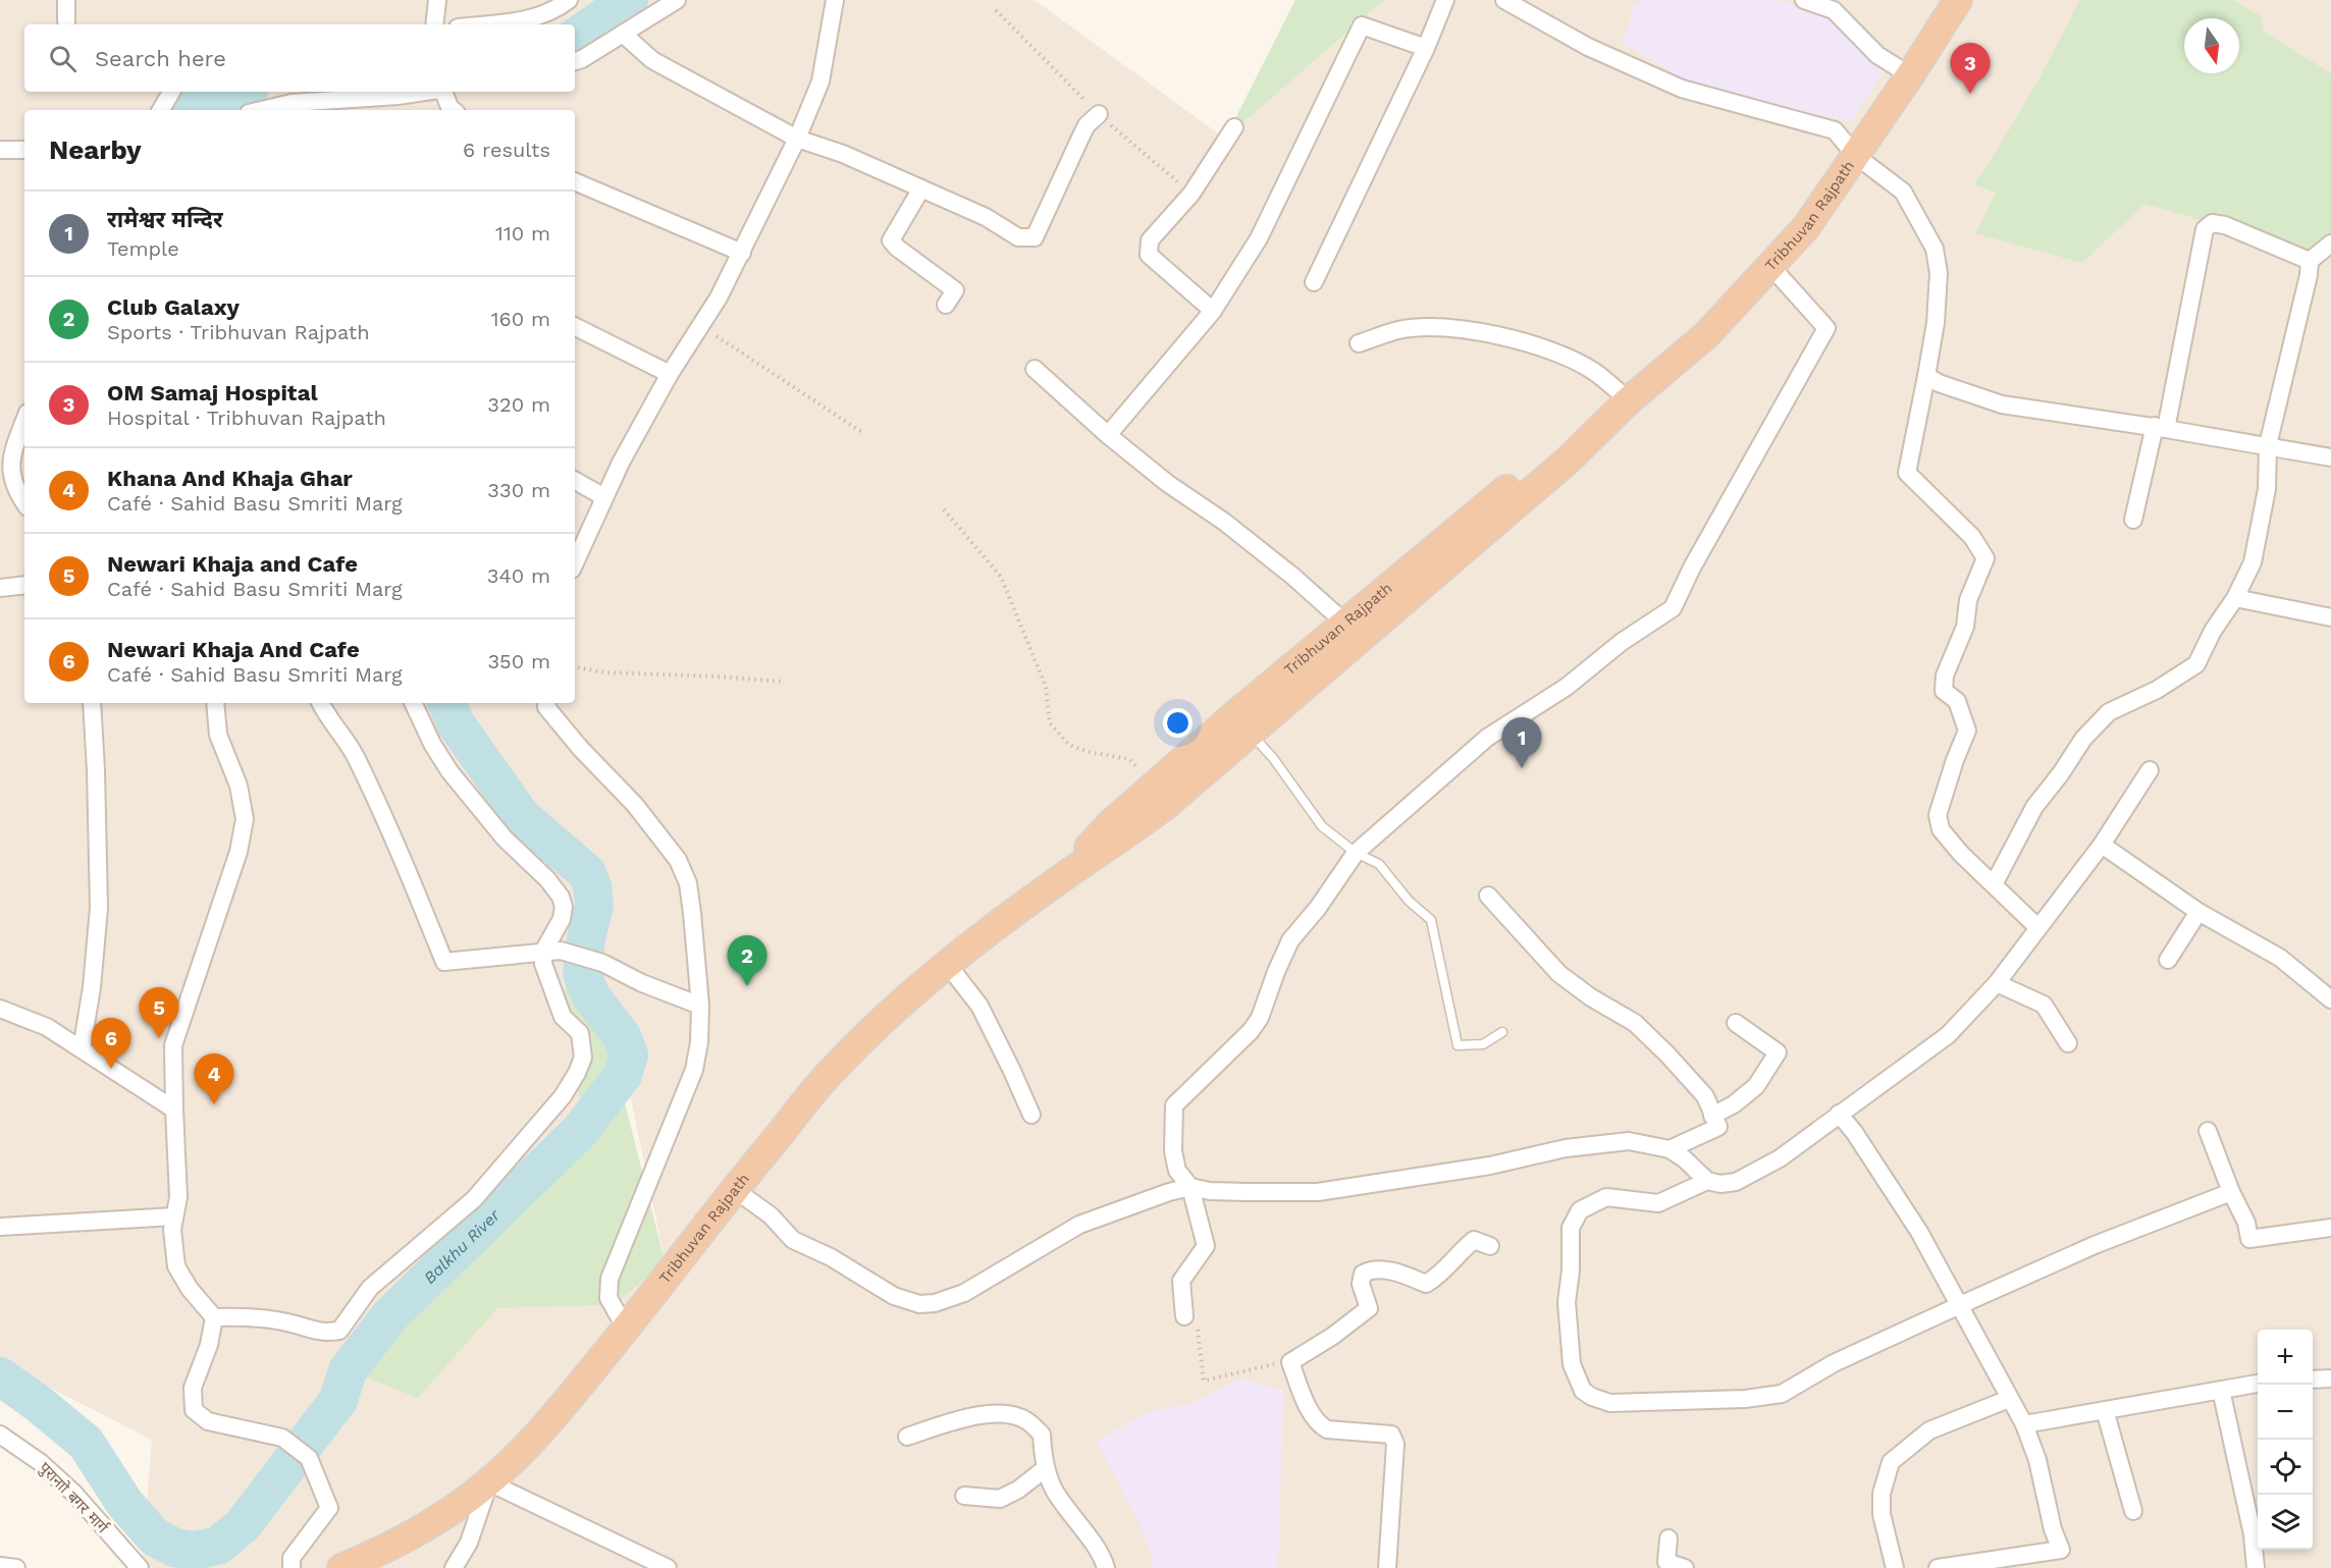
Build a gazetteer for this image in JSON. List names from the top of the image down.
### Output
{
  "streets": {
    "highway": ["Tribhuvan Rajpath"],
    "street": ["पुरानाो बगर मार्ग"]
  },
  "water": ["Balkhu River"],
  "north": "bottom",
  "page": {
    "search": "Search here",
    "pins": [
      "3",
      "1",
      "2",
      "5",
      "6",
      "4"
    ],
    "heading": ["Nearby", "6 results"],
    "list": [
      {
        "mark": "1",
        "name": "रामेश्वर मन्दिर",
        "note": "Temple",
        "value": "110 m"
      },
      {
        "mark": "2",
        "name": "Club Galaxy",
        "note": "Sports · Tribhuvan Rajpath",
        "value": "160 m"
      },
      {
        "mark": "3",
        "name": "OM Samaj Hospital",
        "note": "Hospital · Tribhuvan Rajpath",
        "value": "320 m"
      },
      {
        "mark": "4",
        "name": "Khana And Khaja Ghar",
        "note": "Café · Sahid Basu Smriti Marg",
        "value": "330 m"
      },
      {
        "mark": "5",
        "name": "Newari Khaja and Cafe",
        "note": "Café · Sahid Basu Smriti Marg",
        "value": "340 m"
      },
      {
        "mark": "6",
        "name": "Newari Khaja And Cafe",
        "note": "Café · Sahid Basu Smriti Marg",
        "value": "350 m"
      }
    ],
    "map_buttons": ["+", "−"]
  }
}
